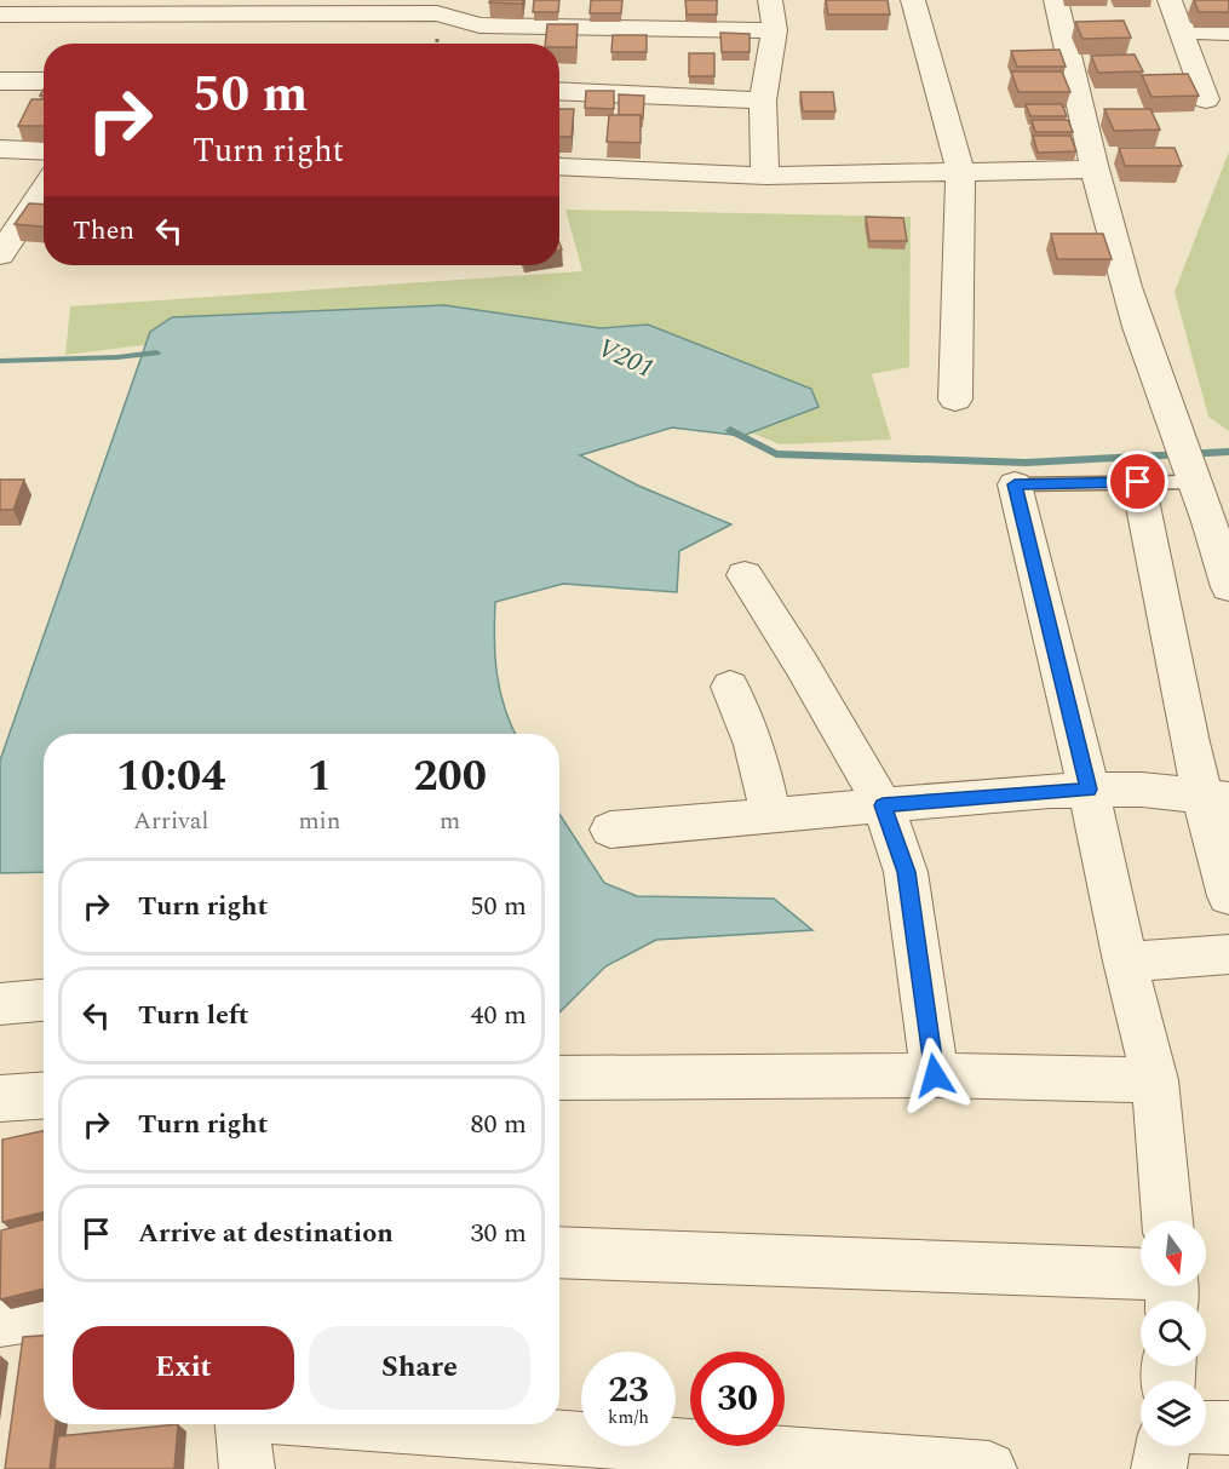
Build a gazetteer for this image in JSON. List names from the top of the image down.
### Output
{
  "water": ["V201"],
  "north": "bottom",
  "page": {
    "turn": ["50 m", "Turn right"],
    "then": "Then",
    "eta": [
      "10:04",
      "Arrival",
      "1",
      "min",
      "200",
      "m"
    ],
    "list": [
      {
        "name": "Turn right",
        "value": "50 m"
      },
      {
        "name": "Turn left",
        "value": "40 m"
      },
      {
        "name": "Turn right",
        "value": "80 m"
      },
      {
        "name": "Arrive at destination",
        "value": "30 m"
      }
    ],
    "buttons": ["Exit", "Share"],
    "speed": "23 km/h",
    "limit": "30"
  }
}
